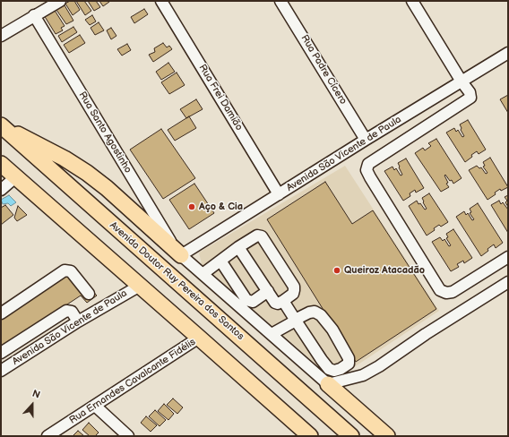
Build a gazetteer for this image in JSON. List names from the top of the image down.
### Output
{
  "streets": {
    "highway": ["Avenida Doutor Ruy Pereira dos Santos"],
    "street": [
      "Rua Padre Cícero",
      "Rua Frei Damião",
      "Rua Santo Agostinho",
      "Avenida São Vicente de Paula",
      "Rua Ernandes Cavalcante Fidélis"
    ]
  },
  "crossings": [
    ["Rua Padre Cícero", "Avenida São Vicente de Paula"],
    ["Rua Frei Damião", "Avenida São Vicente de Paula"],
    ["Rua Santo Agostinho", "Avenida São Vicente de Paula"]
  ],
  "places": ["Aço & Cia", "Queiroz Atacadão"],
  "north": "top"
}
